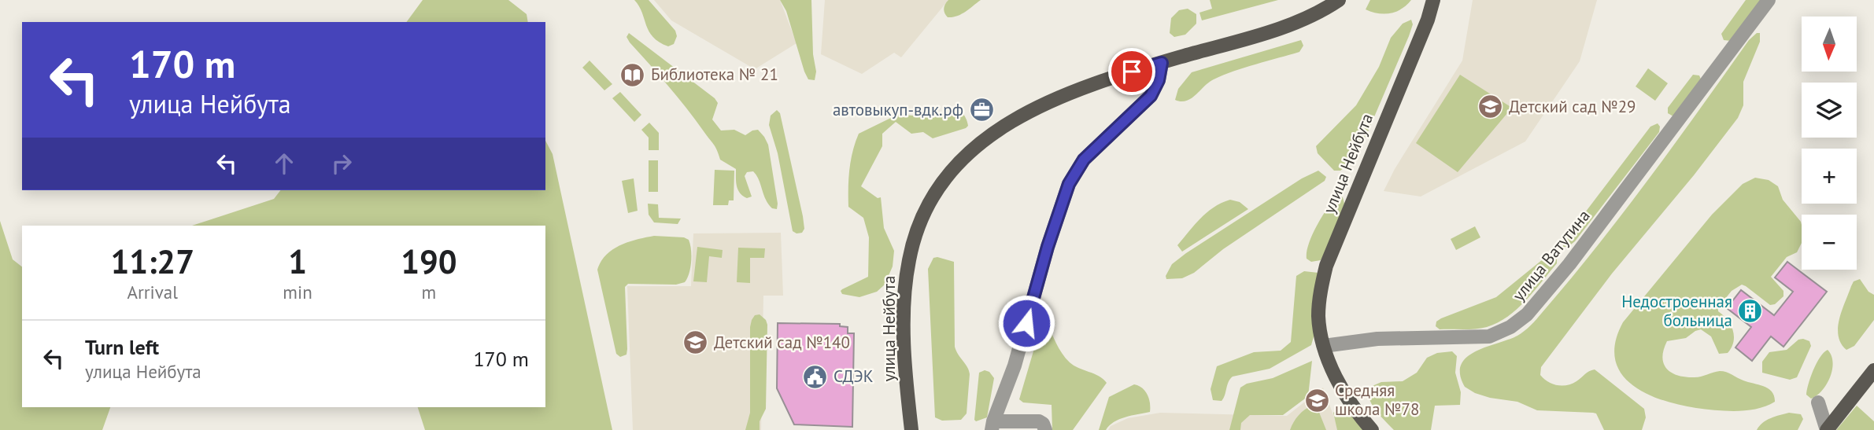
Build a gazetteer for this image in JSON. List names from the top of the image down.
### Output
{
  "streets": {
    "main road": ["улица Нейбута"],
    "street": ["улица Ватутина"]
  },
  "crossings": [
    ["улица Нейбута", "улица Ватутина"]
  ],
  "places": {
    "library": ["Библиотека № 21"],
    "school or university": ["Детский сад №29", "Детский сад №140", "Средняя школа №78"],
    "office": ["автовыкуп-вдк.рф"],
    "building": ["Недостроенная больница"],
    "public building": ["СДЭК"]
  },
  "north": "bottom",
  "page": {
    "map_buttons": ["+", "−"],
    "turn": ["170 m", "улица Нейбута"],
    "eta": [
      "11:27",
      "Arrival",
      "1",
      "min",
      "190",
      "m"
    ],
    "list": [
      {
        "name": "Turn left",
        "note": "улица Нейбута",
        "value": "170 m"
      }
    ]
  }
}
